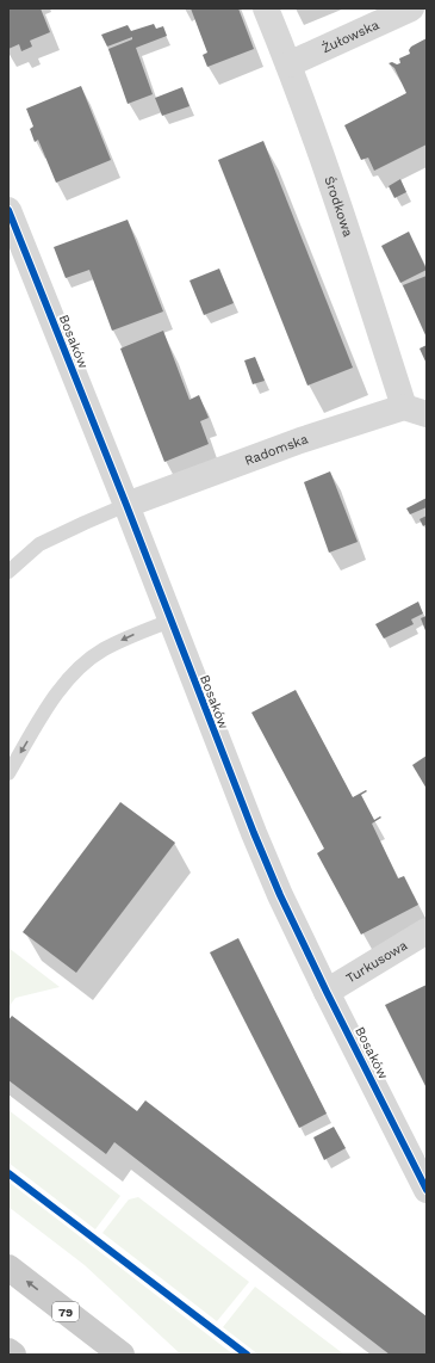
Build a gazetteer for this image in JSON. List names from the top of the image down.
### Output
{
  "streets": {
    "main road": ["79"],
    "street": [
      "Żułowska",
      "Środkowa",
      "Bosaków",
      "Radomska",
      "Turkusowa"
    ]
  },
  "crossings": [
    ["Żułowska", "Środkowa"],
    ["Środkowa", "Radomska"],
    ["Bosaków", "Radomska"],
    ["Bosaków", "Turkusowa"]
  ]
}
